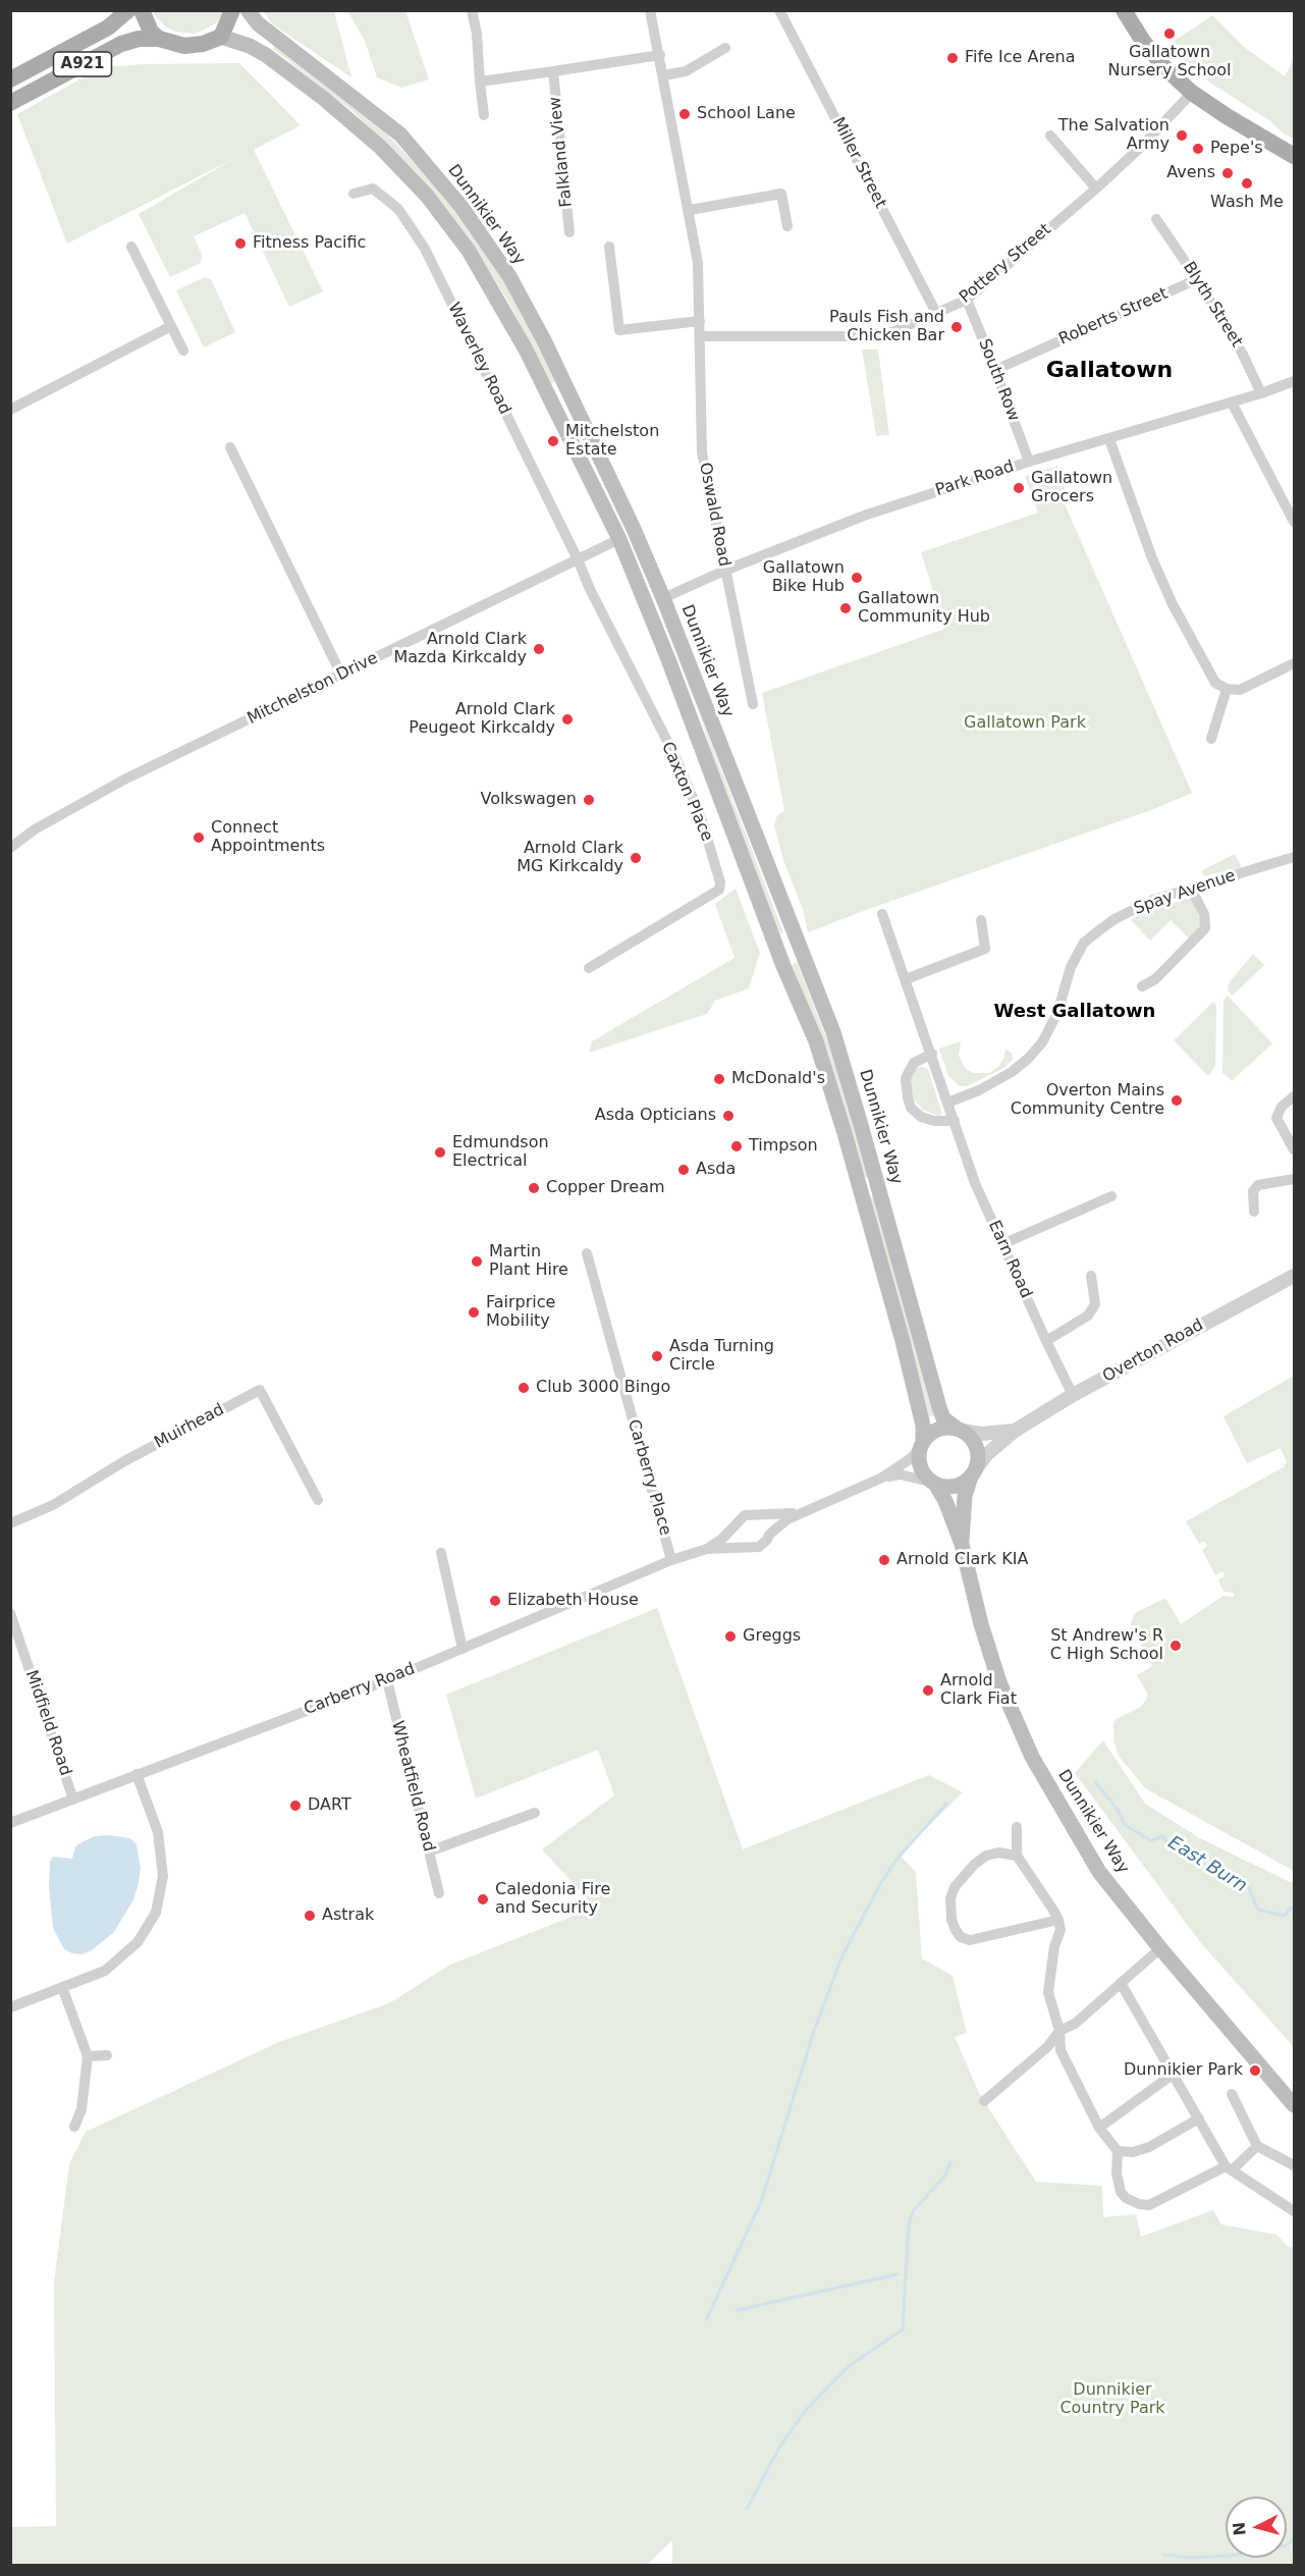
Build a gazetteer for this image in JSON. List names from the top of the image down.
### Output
{
  "streets": {
    "main road": ["A921", "Dunnikier Way"],
    "street": [
      "Falkland View",
      "Miller Street",
      "Pottery Street",
      "Blyth Street",
      "Roberts Street",
      "Waverley Road",
      "South Row",
      "Park Road",
      "Oswald Road",
      "Mitchelston Drive",
      "Caxton Place",
      "Spay Avenue",
      "Earn Road",
      "Overton Road",
      "Muirhead",
      "Carberry Place",
      "Carberry Road",
      "Midfield Road",
      "Wheatfield Road"
    ]
  },
  "crossings": [
    ["A921", "Dunnikier Way"],
    ["Falkland View", "Oswald Road"],
    ["Miller Street", "Pottery Street"],
    ["Dunnikier Way", "Park Road"],
    ["Dunnikier Way", "Mitchelston Drive"],
    ["Dunnikier Way", "Overton Road"],
    ["Dunnikier Way", "Carberry Road"],
    ["Pottery Street", "South Row"],
    ["Pottery Street", "Oswald Road"],
    ["Blyth Street", "Roberts Street"],
    ["Blyth Street", "Park Road"],
    ["Roberts Street", "South Row"],
    ["Waverley Road", "Mitchelston Drive"],
    ["Waverley Road", "Caxton Place"],
    ["South Row", "Park Road"],
    ["Park Road", "Oswald Road"],
    ["Mitchelston Drive", "Caxton Place"],
    ["Spay Avenue", "Earn Road"],
    ["Earn Road", "Overton Road"],
    ["Overton Road", "Carberry Road"],
    ["Carberry Place", "Carberry Road"],
    ["Carberry Road", "Midfield Road"],
    ["Carberry Road", "Wheatfield Road"]
  ],
  "districts": ["Gallatown", "West Gallatown"],
  "water": ["East Burn"],
  "parks": ["Gallatown Park", "Dunnikier Country Park"],
  "places": [
    "Gallatown Nursery School",
    "Fife Ice Arena",
    "School Lane",
    "The Salvation Army",
    "Pepe's",
    "Avens",
    "Wash Me",
    "Fitness Pacific",
    "Pauls Fish and Chicken Bar",
    "Mitchelston Estate",
    "Gallatown Grocers",
    "Gallatown Bike Hub",
    "Gallatown Community Hub",
    "Arnold Clark Mazda Kirkcaldy",
    "Arnold Clark Peugeot Kirkcaldy",
    "Volkswagen",
    "Connect Appointments",
    "Arnold Clark MG Kirkcaldy",
    "McDonald's",
    "Overton Mains Community Centre",
    "Asda Opticians",
    "Timpson",
    "Edmundson Electrical",
    "Asda",
    "Copper Dream",
    "Martin Plant Hire",
    "Fairprice Mobility",
    "Asda Turning Circle",
    "Club 3000 Bingo",
    "Arnold Clark KIA",
    "Elizabeth House",
    "Greggs",
    "St Andrew's R C High School",
    "Arnold Clark Fiat",
    "DART",
    "Caledonia Fire and Security",
    "Astrak",
    "Dunnikier Park"
  ],
  "north": "left"
}
